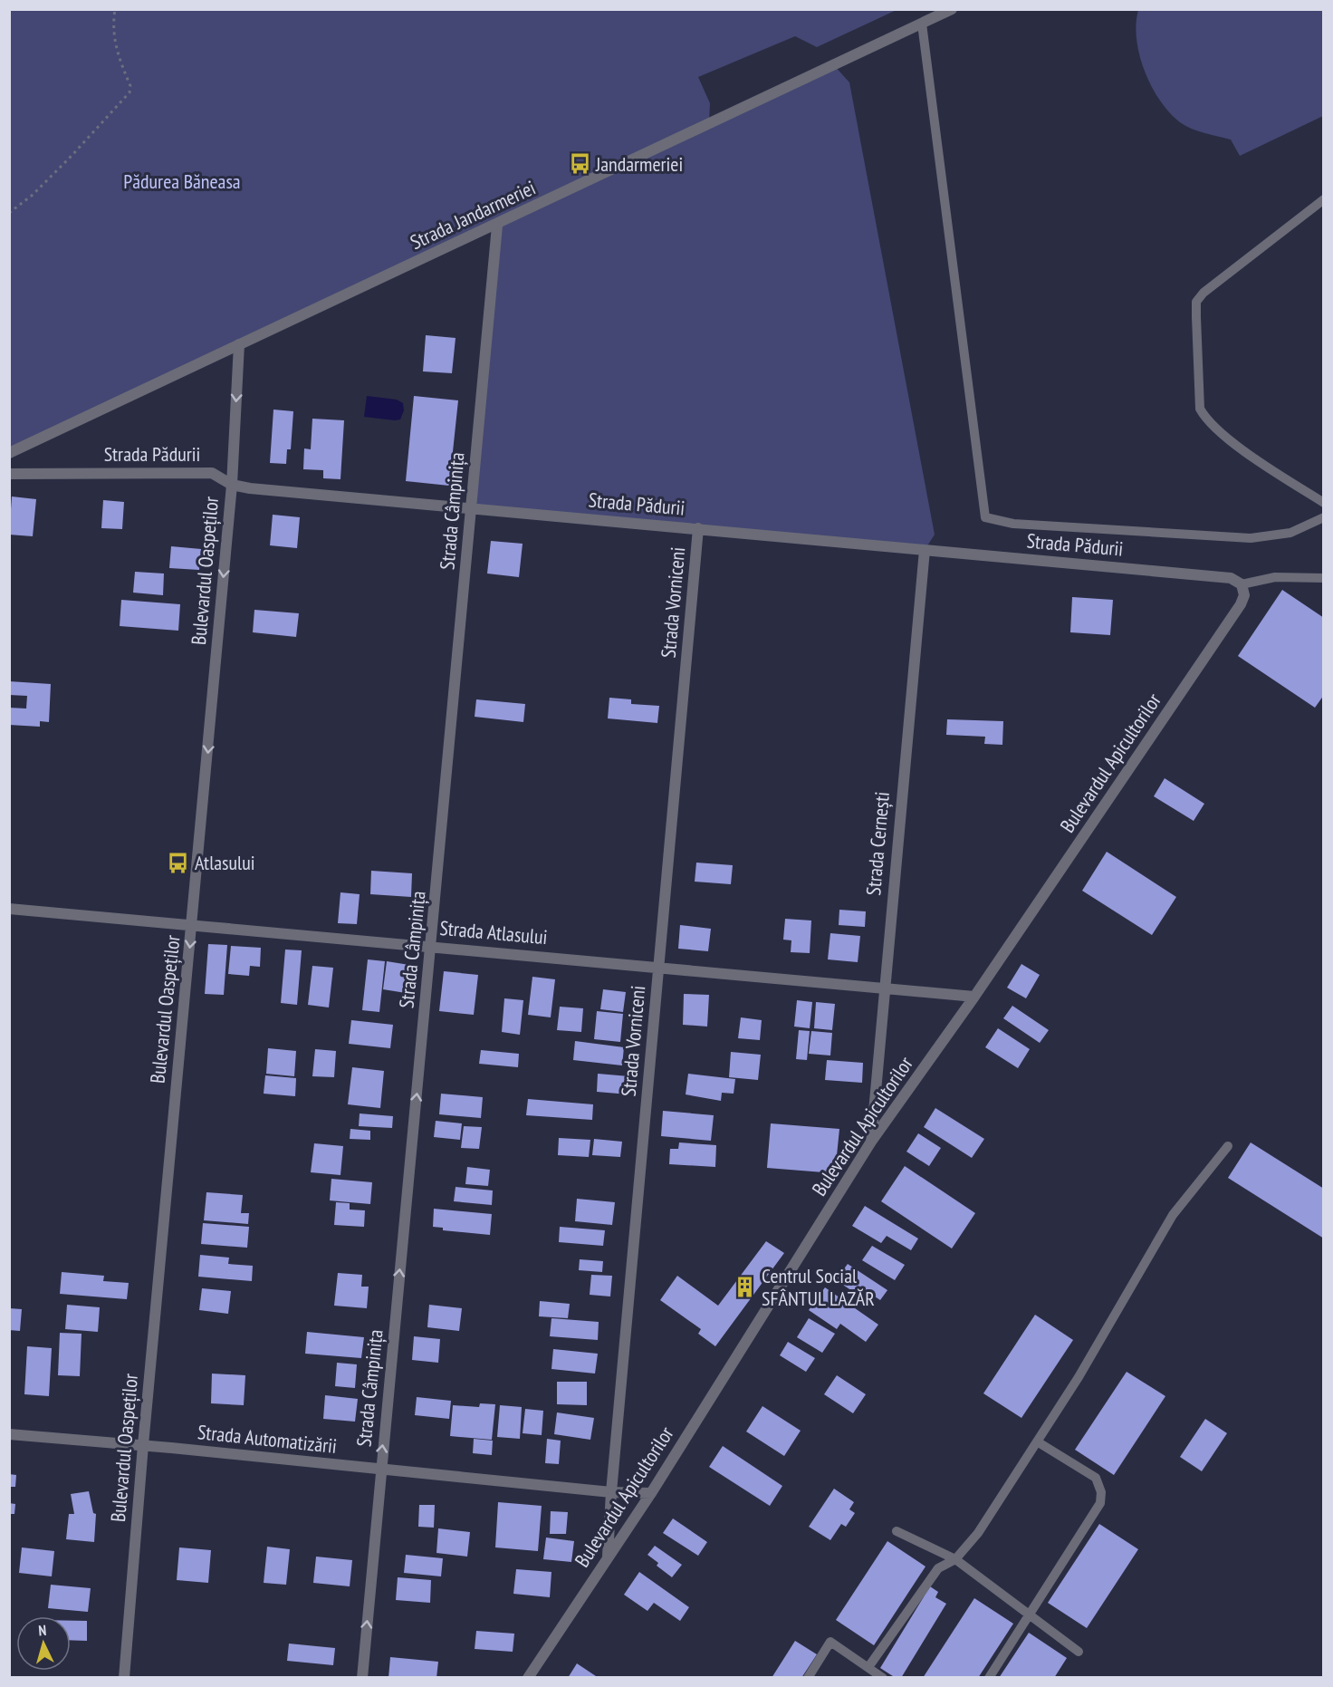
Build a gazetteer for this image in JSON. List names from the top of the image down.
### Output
{
  "streets": {
    "street": [
      "Strada Jandarmeriei",
      "Strada Pădurii",
      "Strada Câmpinița",
      "Bulevardul Oaspeților",
      "Strada Vorniceni",
      "Bulevardul Apicultorilor",
      "Strada Cernești",
      "Strada Atlasului",
      "Strada Automatizării"
    ]
  },
  "crossings": [
    ["Strada Jandarmeriei", "Strada Câmpinița"],
    ["Strada Jandarmeriei", "Bulevardul Oaspeților"],
    ["Strada Pădurii", "Strada Câmpinița"],
    ["Strada Pădurii", "Bulevardul Oaspeților"],
    ["Strada Pădurii", "Strada Vorniceni"],
    ["Strada Pădurii", "Bulevardul Apicultorilor"],
    ["Strada Pădurii", "Strada Cernești"],
    ["Strada Câmpinița", "Strada Atlasului"],
    ["Strada Câmpinița", "Strada Automatizării"],
    ["Bulevardul Oaspeților", "Strada Atlasului"],
    ["Bulevardul Oaspeților", "Strada Automatizării"],
    ["Strada Vorniceni", "Bulevardul Apicultorilor"],
    ["Strada Vorniceni", "Strada Atlasului"],
    ["Strada Vorniceni", "Strada Automatizării"],
    ["Bulevardul Apicultorilor", "Strada Cernești"],
    ["Bulevardul Apicultorilor", "Strada Atlasului"],
    ["Bulevardul Apicultorilor", "Strada Automatizării"],
    ["Strada Cernești", "Strada Atlasului"]
  ],
  "one_way": ["Strada Câmpinița", "Bulevardul Oaspeților"],
  "parks": ["Pădurea Băneasa"],
  "places": {
    "bus stop": ["Jandarmeriei", "Atlasului"],
    "building": ["Centrul Social SFÂNTUL LAZĂR"]
  },
  "north": "top"
}
